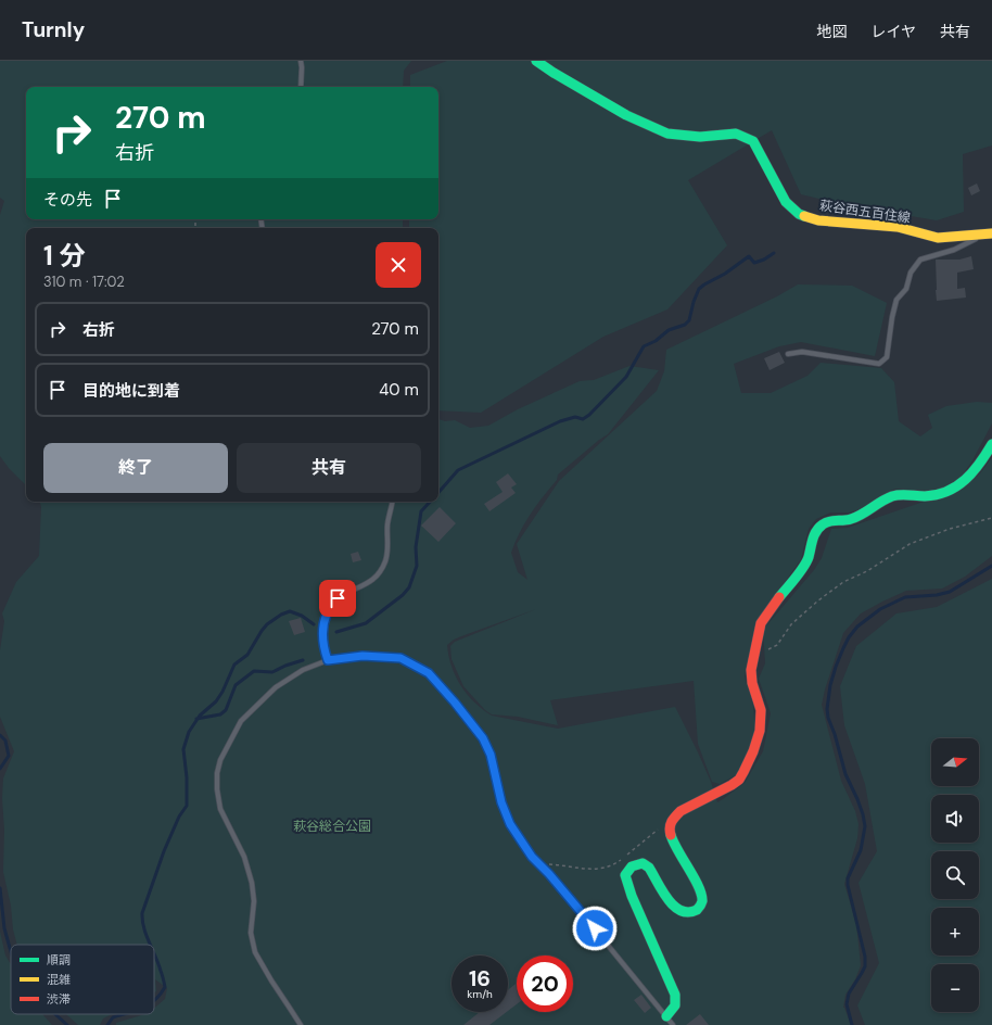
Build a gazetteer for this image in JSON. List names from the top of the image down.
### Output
{
  "streets": {
    "street": ["萩谷西五百住線"]
  },
  "parks": ["萩谷総合公園"],
  "legend": ["順調", "混雑", "渋滞"],
  "north": "right",
  "page": {
    "header": "Turnly",
    "nav": ["地図", "レイヤ", "共有"],
    "turn": ["270 m", "右折"],
    "then": "その先",
    "heading": ["1 分", "310 m · 17:02"],
    "list": [
      {
        "name": "右折",
        "value": "270 m"
      },
      {
        "name": "目的地に到着",
        "value": "40 m"
      }
    ],
    "buttons": ["終了", "共有"],
    "map_buttons": ["+", "−"],
    "speed": "16 km/h",
    "limit": "20"
  }
}
